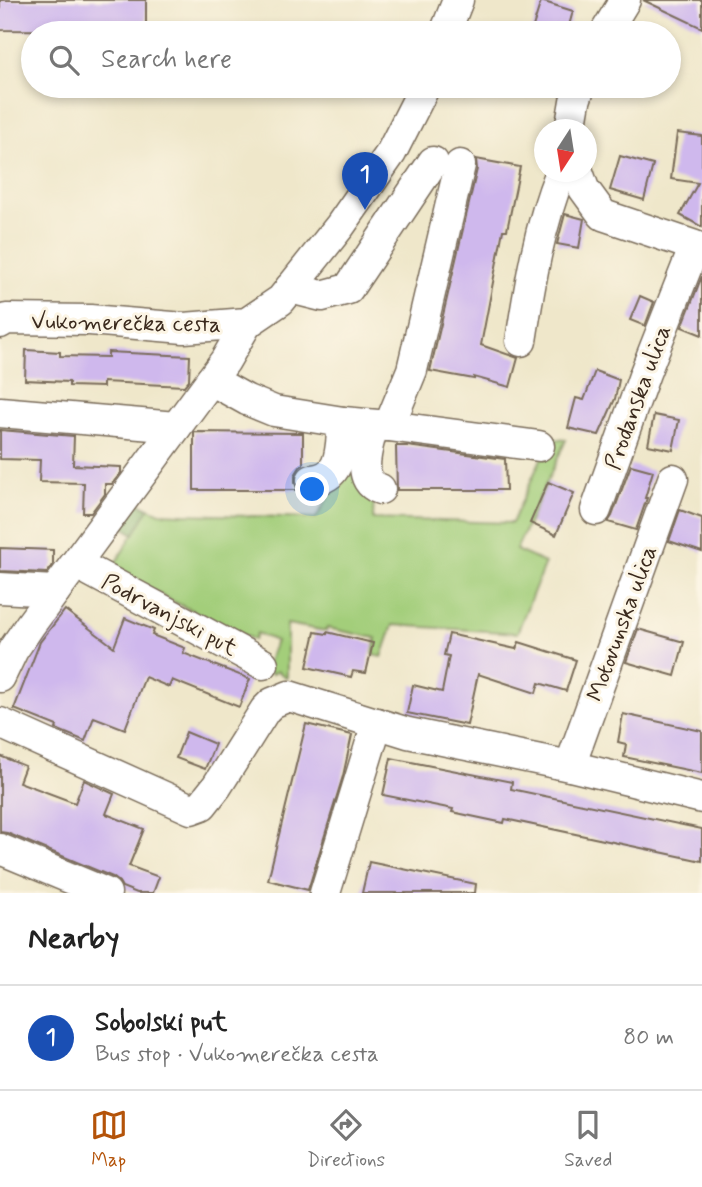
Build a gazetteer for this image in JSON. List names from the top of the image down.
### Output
{
  "streets": {
    "street": [
      "Vukomerečka cesta",
      "Prodanska ulica",
      "Podrvanjski put",
      "Motovunska ulica"
    ]
  },
  "north": "bottom",
  "page": {
    "search": "Search here",
    "pins": "1",
    "heading": "Nearby",
    "list": [
      {
        "mark": "1",
        "name": "Sobolski put",
        "note": "Bus stop · Vukomerečka cesta",
        "value": "80 m"
      }
    ],
    "nav": ["Map", "Directions", "Saved"]
  }
}
